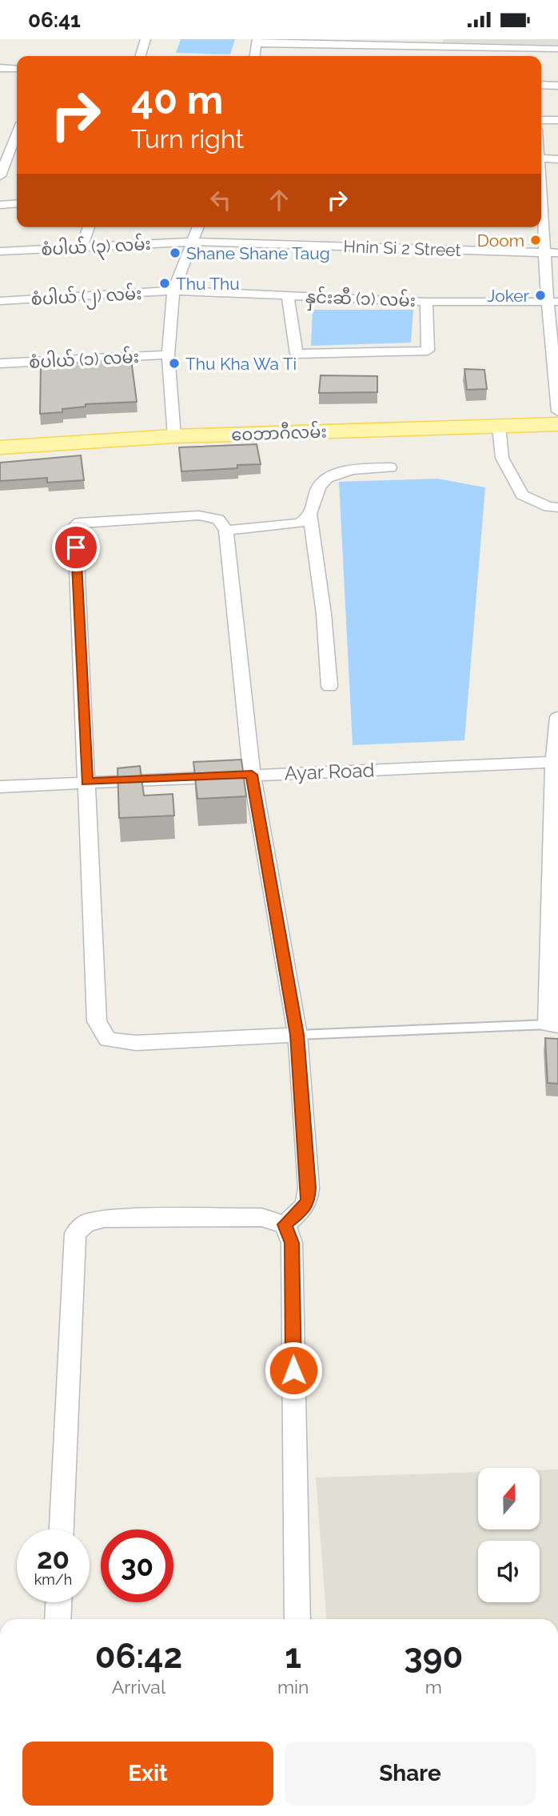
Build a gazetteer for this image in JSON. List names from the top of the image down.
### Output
{
  "streets": {
    "main road": ["ဝေဘာဂီလမ်း"],
    "street": [
      "စံပါယ် (၃) လမ်း",
      "Hnin Si 2 Street",
      "စံပါယ် (၂) လမ်း",
      "နှင်းဆီ (၁) လမ်း",
      "စံပါယ် (၁) လမ်း",
      "Ayar Road"
    ]
  },
  "crossings": [
    ["စံပါယ် (၃) လမ်း", "Hnin Si 2 Street"],
    ["စံပါယ် (၂) လမ်း", "နှင်းဆီ (၁) လမ်း"]
  ],
  "places": [
    "Doom",
    "Shane Shane Taug",
    "Thu Thu",
    "Joker",
    "Thu Kha Wa Ti"
  ],
  "north": "top",
  "page": {
    "status": "06:41",
    "turn": ["40 m", "Turn right"],
    "speed": "20 km/h",
    "limit": "30",
    "eta": [
      "06:42",
      "Arrival",
      "1",
      "min",
      "390",
      "m"
    ],
    "buttons": ["Exit", "Share"]
  }
}
